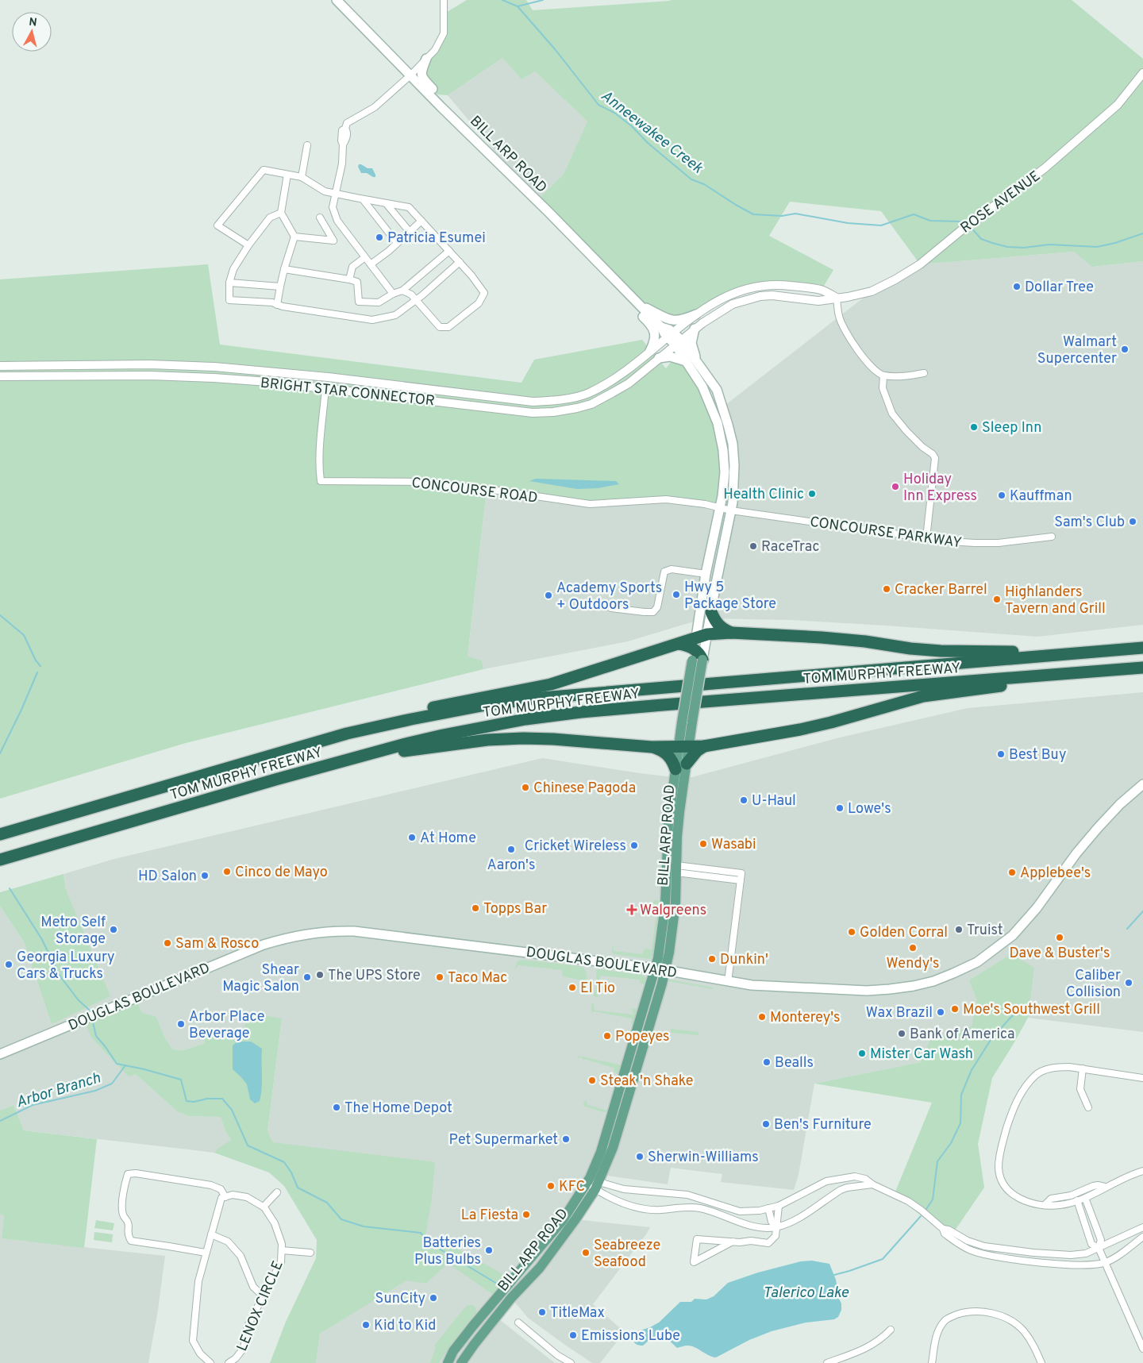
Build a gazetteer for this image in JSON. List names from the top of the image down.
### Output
{
  "streets": {
    "highway": ["TOM MURPHY FREEWAY"],
    "main road": ["BILL ARP ROAD", "DOUGLAS BOULEVARD"],
    "street": [
      "ROSE AVENUE",
      "BRIGHT STAR CONNECTOR",
      "CONCOURSE ROAD",
      "CONCOURSE PARKWAY",
      "LENOX CIRCLE"
    ]
  },
  "crossings": [
    ["BILL ARP ROAD", "ROSE AVENUE"],
    ["BILL ARP ROAD", "BRIGHT STAR CONNECTOR"],
    ["BILL ARP ROAD", "CONCOURSE ROAD"],
    ["BILL ARP ROAD", "CONCOURSE PARKWAY"],
    ["BILL ARP ROAD", "DOUGLAS BOULEVARD"],
    ["ROSE AVENUE", "BRIGHT STAR CONNECTOR"],
    ["BRIGHT STAR CONNECTOR", "CONCOURSE ROAD"],
    ["CONCOURSE ROAD", "CONCOURSE PARKWAY"]
  ],
  "water": ["Anneewakee Creek", "Arbor Branch", "Talerico Lake"],
  "places": {
    "other": [
      "Patricia Esumei",
      "Dollar Tree",
      "Walmart Supercenter",
      "Sleep Inn",
      "Holiday Inn Express",
      "Health Clinic",
      "Kauffman",
      "Sam's Club",
      "RaceTrac",
      "Cracker Barrel",
      "Hwy 5 Package Store",
      "Academy Sports + Outdoors",
      "Highlanders Tavern and Grill",
      "Best Buy",
      "Chinese Pagoda",
      "U-Haul",
      "Lowe's",
      "At Home",
      "Wasabi",
      "Cricket Wireless",
      "Aaron's",
      "Cinco de Mayo",
      "Applebee's",
      "HD Salon",
      "Topps Bar",
      "Metro Self Storage",
      "Truist",
      "Golden Corral",
      "Dave & Buster's",
      "Sam & Rosco",
      "Wendy's",
      "Dunkin'",
      "Georgia Luxury Cars & Trucks",
      "The UPS Store",
      "Shear Magic Salon",
      "Taco Mac",
      "Caliber Collision",
      "El Tio",
      "Moe's Southwest Grill",
      "Wax Brazil",
      "Monterey's",
      "Arbor Place Beverage",
      "Bank of America",
      "Popeyes",
      "Mister Car Wash",
      "Bealls",
      "Steak 'n Shake",
      "The Home Depot",
      "Ben's Furniture",
      "Pet Supermarket",
      "Sherwin-Williams",
      "KFC",
      "La Fiesta",
      "Batteries Plus Bulbs",
      "Seabreeze Seafood",
      "SunCity",
      "TitleMax",
      "Kid to Kid",
      "Emissions Lube"
    ],
    "health": ["Walgreens"]
  },
  "north": "top"
}
